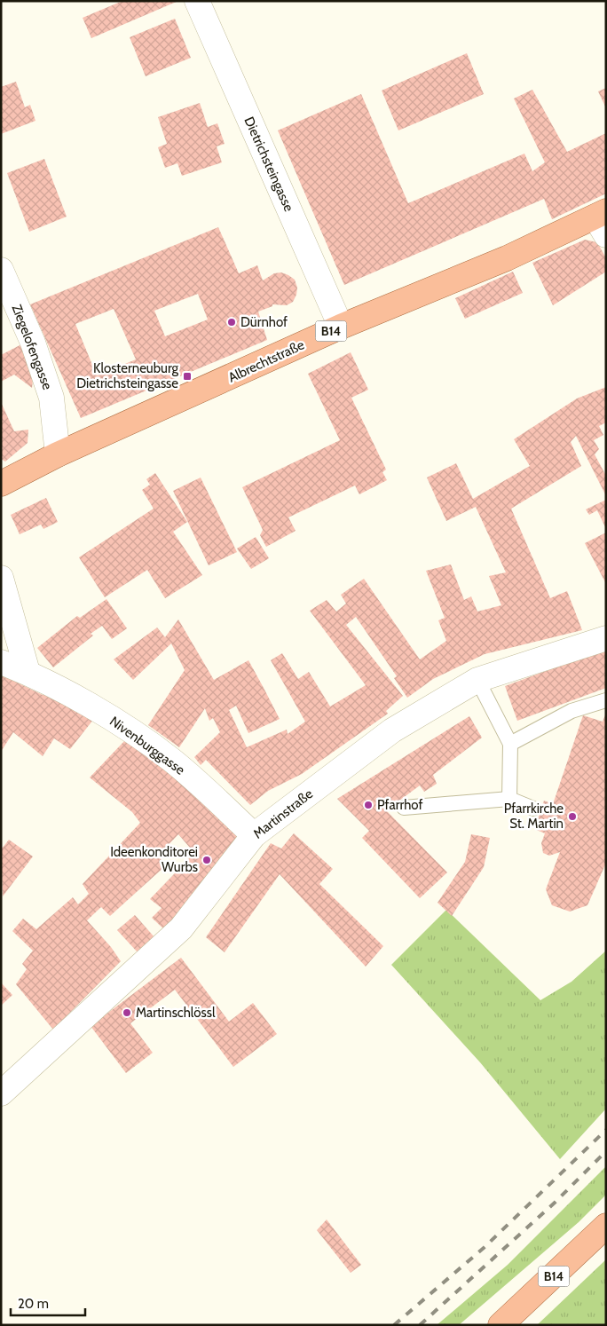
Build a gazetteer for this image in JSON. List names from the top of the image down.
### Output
{
  "streets": {
    "main road": ["B14", "Albrechtstraße"],
    "street": [
      "Dietrichsteingasse",
      "Ziegelofengasse",
      "Nivenburggasse",
      "Martinstraße"
    ]
  },
  "crossings": [
    ["Dietrichsteingasse", "Albrechtstraße"],
    ["Ziegelofengasse", "Albrechtstraße"],
    ["Nivenburggasse", "Martinstraße"]
  ],
  "places": {
    "other": [
      "Dürnhof",
      "Pfarrhof",
      "Pfarrkirche St. Martin",
      "Ideenkonditorei Wurbs",
      "Martinschlössl"
    ],
    "transit": ["Klosterneuburg Dietrichsteingasse"]
  },
  "scale_bar": "20 m"
}
